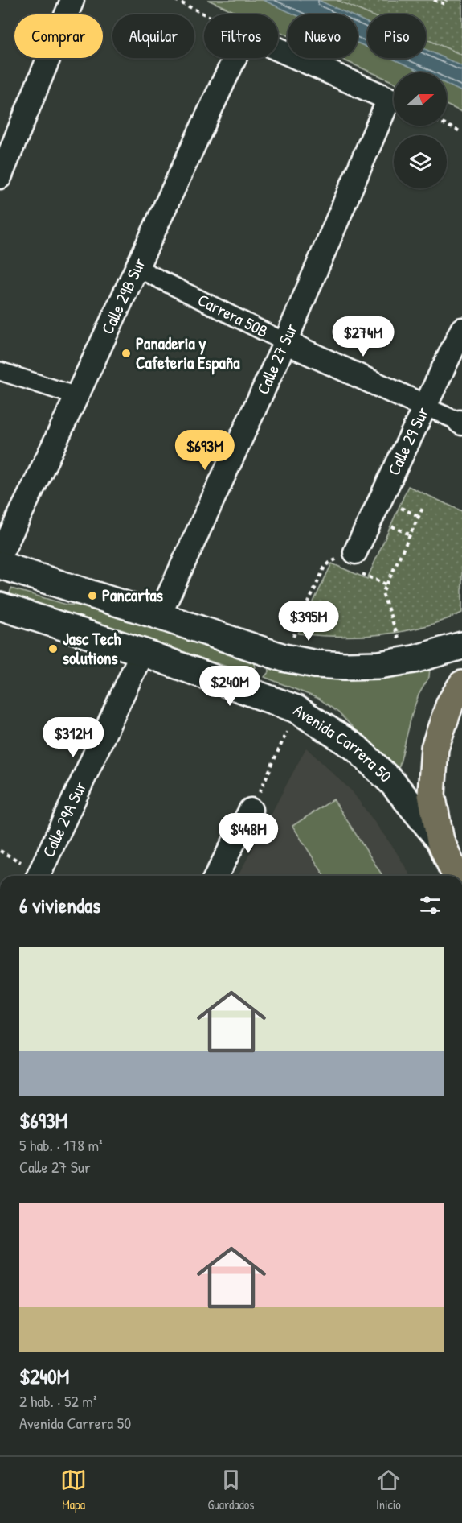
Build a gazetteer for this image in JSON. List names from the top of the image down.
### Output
{
  "streets": {
    "main road": ["Avenida Carrera 50"],
    "street": [
      "Calle 29B Sur",
      "Carrera 50B",
      "Calle 27 Sur",
      "Calle 29 Sur",
      "Calle 29A Sur"
    ]
  },
  "crossings": [
    ["Calle 29B Sur", "Carrera 50B"],
    ["Carrera 50B", "Calle 27 Sur"],
    ["Carrera 50B", "Calle 29 Sur"],
    ["Avenida Carrera 50", "Calle 29A Sur"]
  ],
  "places": ["Panaderia y Cafeteria España", "Pancartas", "Jasc Tech solutions"],
  "north": "right",
  "page": {
    "chip": [
      "Comprar",
      "Alquilar",
      "Filtros",
      "Nuevo",
      "Piso"
    ],
    "price": [
      "$274M",
      "$693M",
      "$395M",
      "$240M",
      "$312M",
      "$448M"
    ],
    "heading": "6 viviendas",
    "list": [
      {
        "name": "$693M",
        "note": "5 hab. · 178 m² · Calle 27 Sur"
      },
      {
        "name": "$240M",
        "note": "2 hab. · 52 m² · Avenida Carrera 50"
      }
    ],
    "tabs": ["Mapa", "Guardados", "Inicio"]
  }
}
